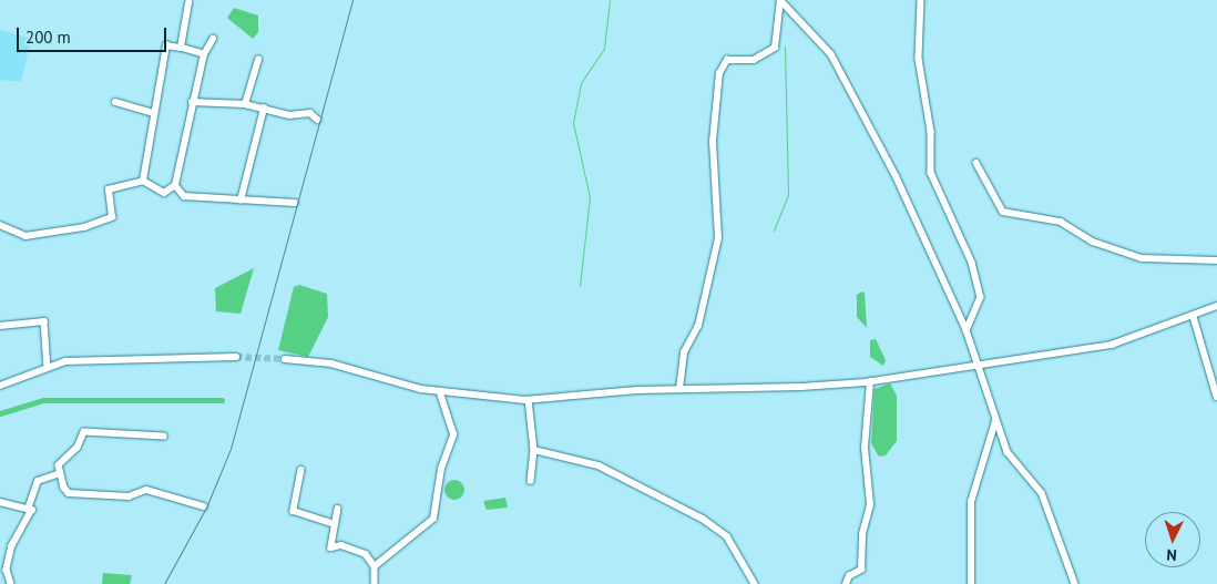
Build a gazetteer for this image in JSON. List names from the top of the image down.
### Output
{
  "scale_bar": "200 m",
  "north": "bottom"
}
